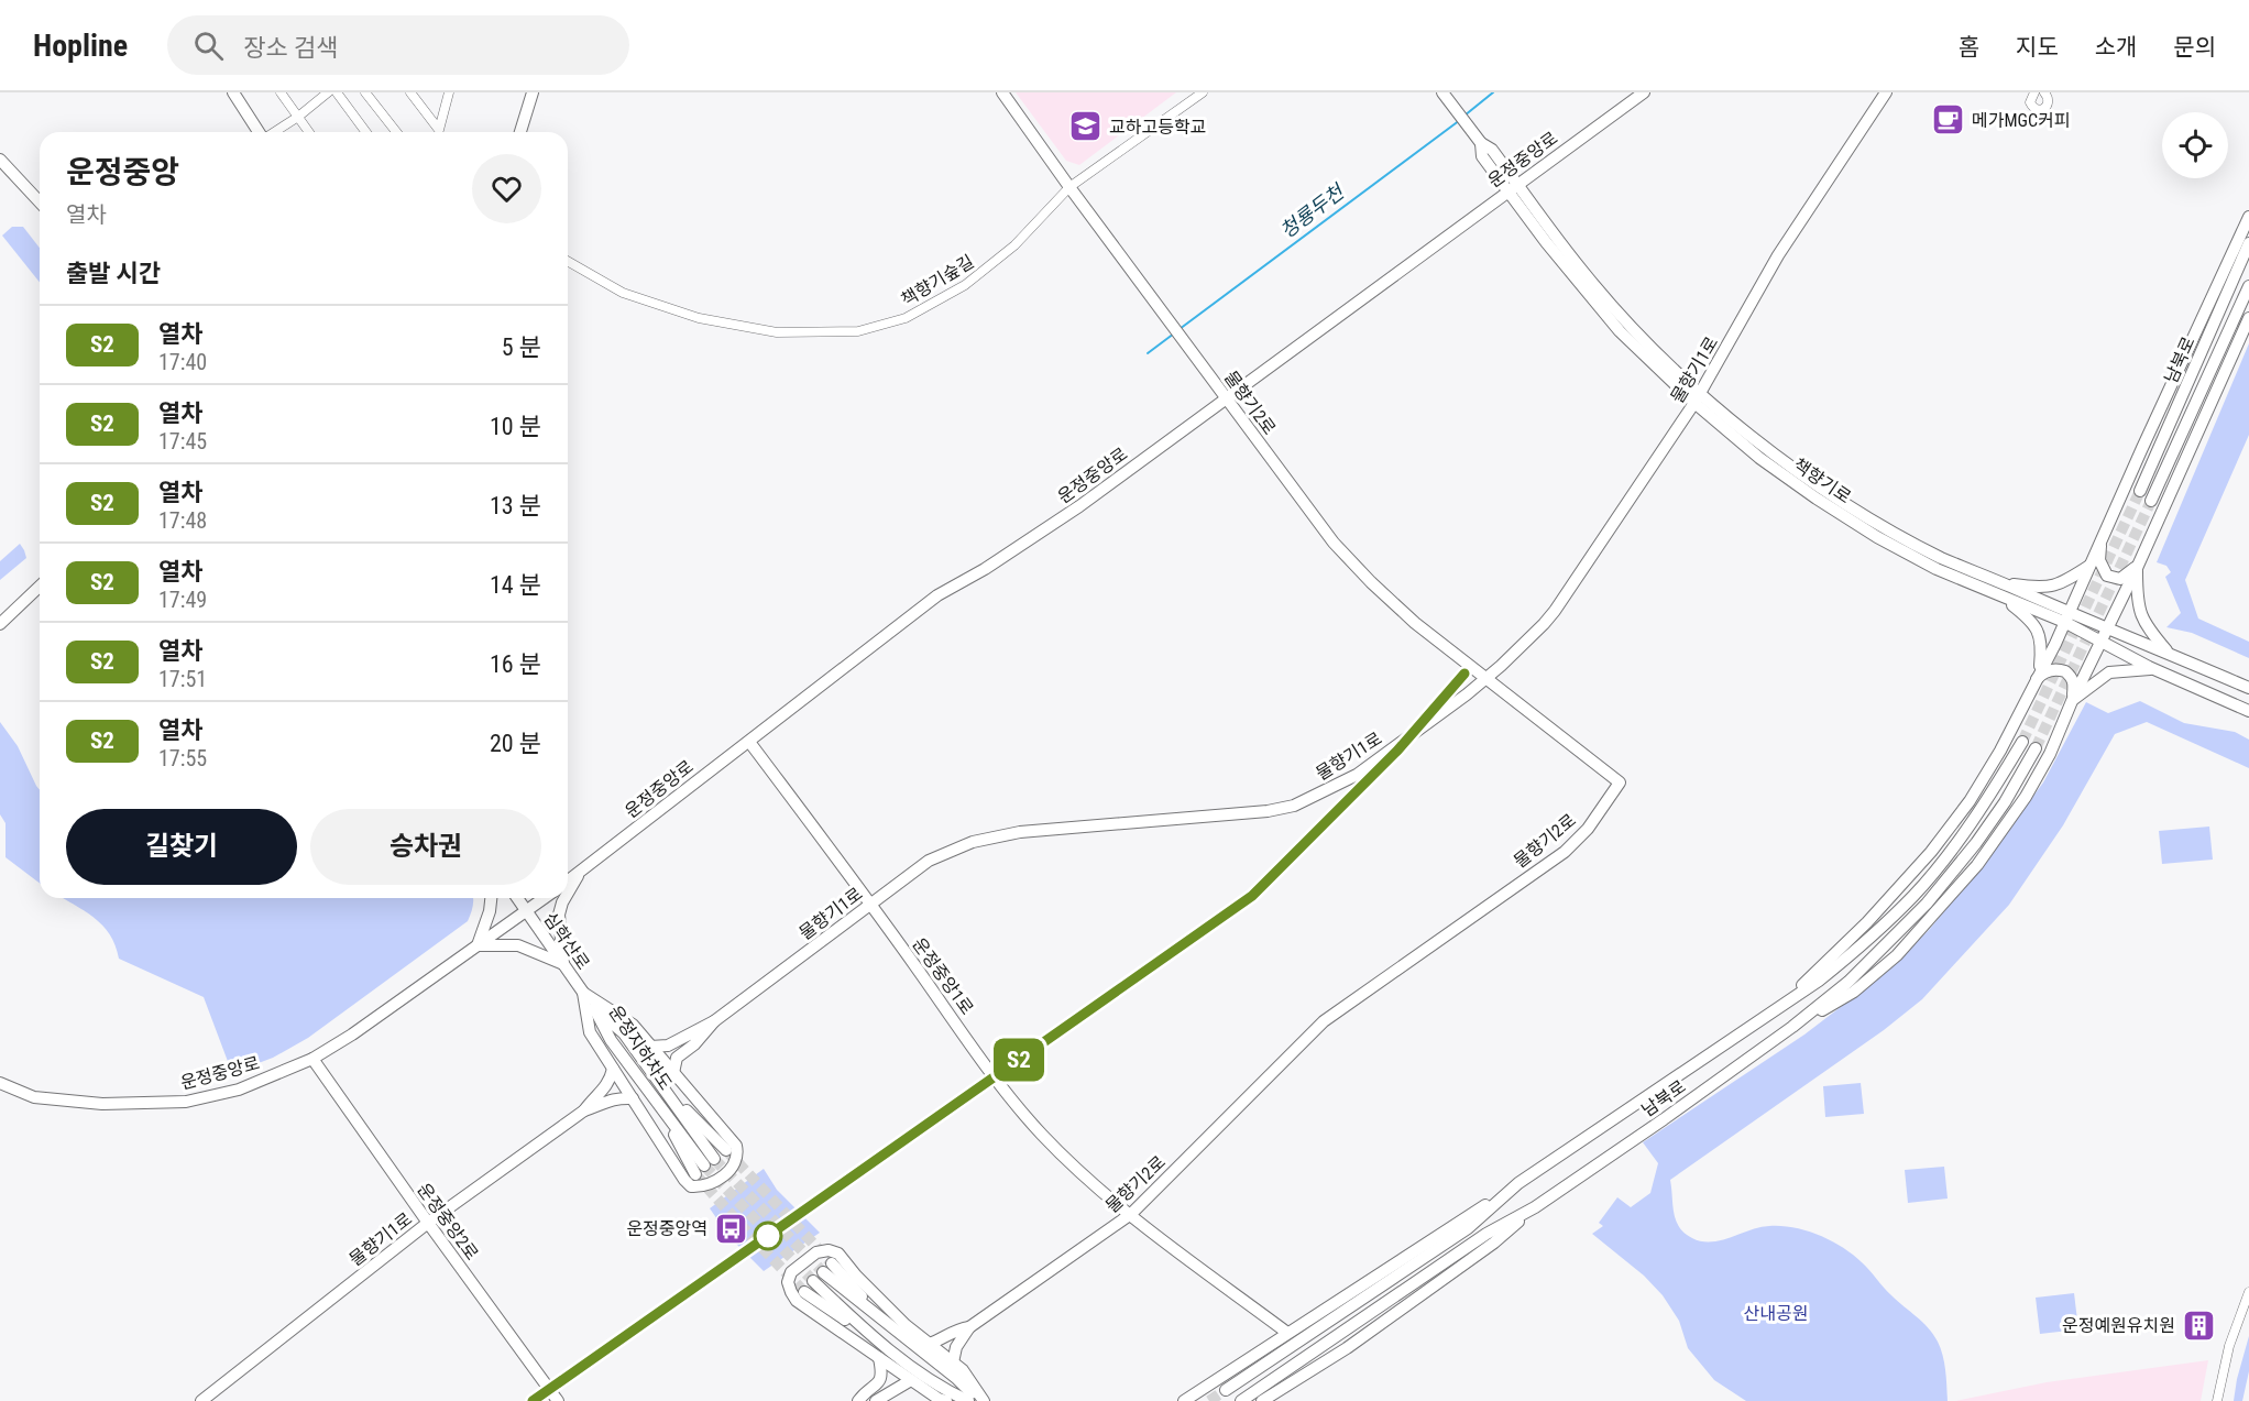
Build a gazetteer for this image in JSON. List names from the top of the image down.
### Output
{
  "streets": {
    "street": [
      "운정중앙로",
      "책향기숲길",
      "남북로",
      "물향기1로",
      "물향기2로",
      "책향기로",
      "심학산로",
      "운정중앙1로",
      "운정지하차도",
      "운정중앙2로"
    ]
  },
  "crossings": [
    ["운정중앙로", "물향기2로"],
    ["운정중앙로", "책향기로"],
    ["운정중앙로", "심학산로"],
    ["운정중앙로", "운정중앙1로"],
    ["운정중앙로", "운정중앙2로"],
    ["책향기숲길", "물향기2로"],
    ["물향기1로", "물향기2로"],
    ["물향기1로", "책향기로"],
    ["물향기1로", "운정중앙1로"],
    ["물향기1로", "운정중앙2로"],
    ["물향기2로", "운정중앙1로"],
    ["심학산로", "운정지하차도"]
  ],
  "water": ["청룡두천"],
  "parks": ["산내공원"],
  "places": {
    "cafe": ["메가MGC커피"],
    "school or university": ["교하고등학교"],
    "bus stop": ["운정중앙역"],
    "building": ["운정예원유치원"]
  },
  "page": {
    "header": "Hopline",
    "search": "장소 검색",
    "nav": [
      "홈",
      "지도",
      "소개",
      "문의"
    ],
    "on_map": "S2",
    "heading": [
      ["운정중앙", "열차"],
      "출발 시간"
    ],
    "list": [
      {
        "mark": "S2",
        "name": "열차",
        "note": "17:40",
        "value": "5 분"
      },
      {
        "mark": "S2",
        "name": "열차",
        "note": "17:45",
        "value": "10 분"
      },
      {
        "mark": "S2",
        "name": "열차",
        "note": "17:48",
        "value": "13 분"
      },
      {
        "mark": "S2",
        "name": "열차",
        "note": "17:49",
        "value": "14 분"
      },
      {
        "mark": "S2",
        "name": "열차",
        "note": "17:51",
        "value": "16 분"
      },
      {
        "mark": "S2",
        "name": "열차",
        "note": "17:55",
        "value": "20 분"
      }
    ],
    "buttons": ["길찾기", "승차권"]
  }
}
